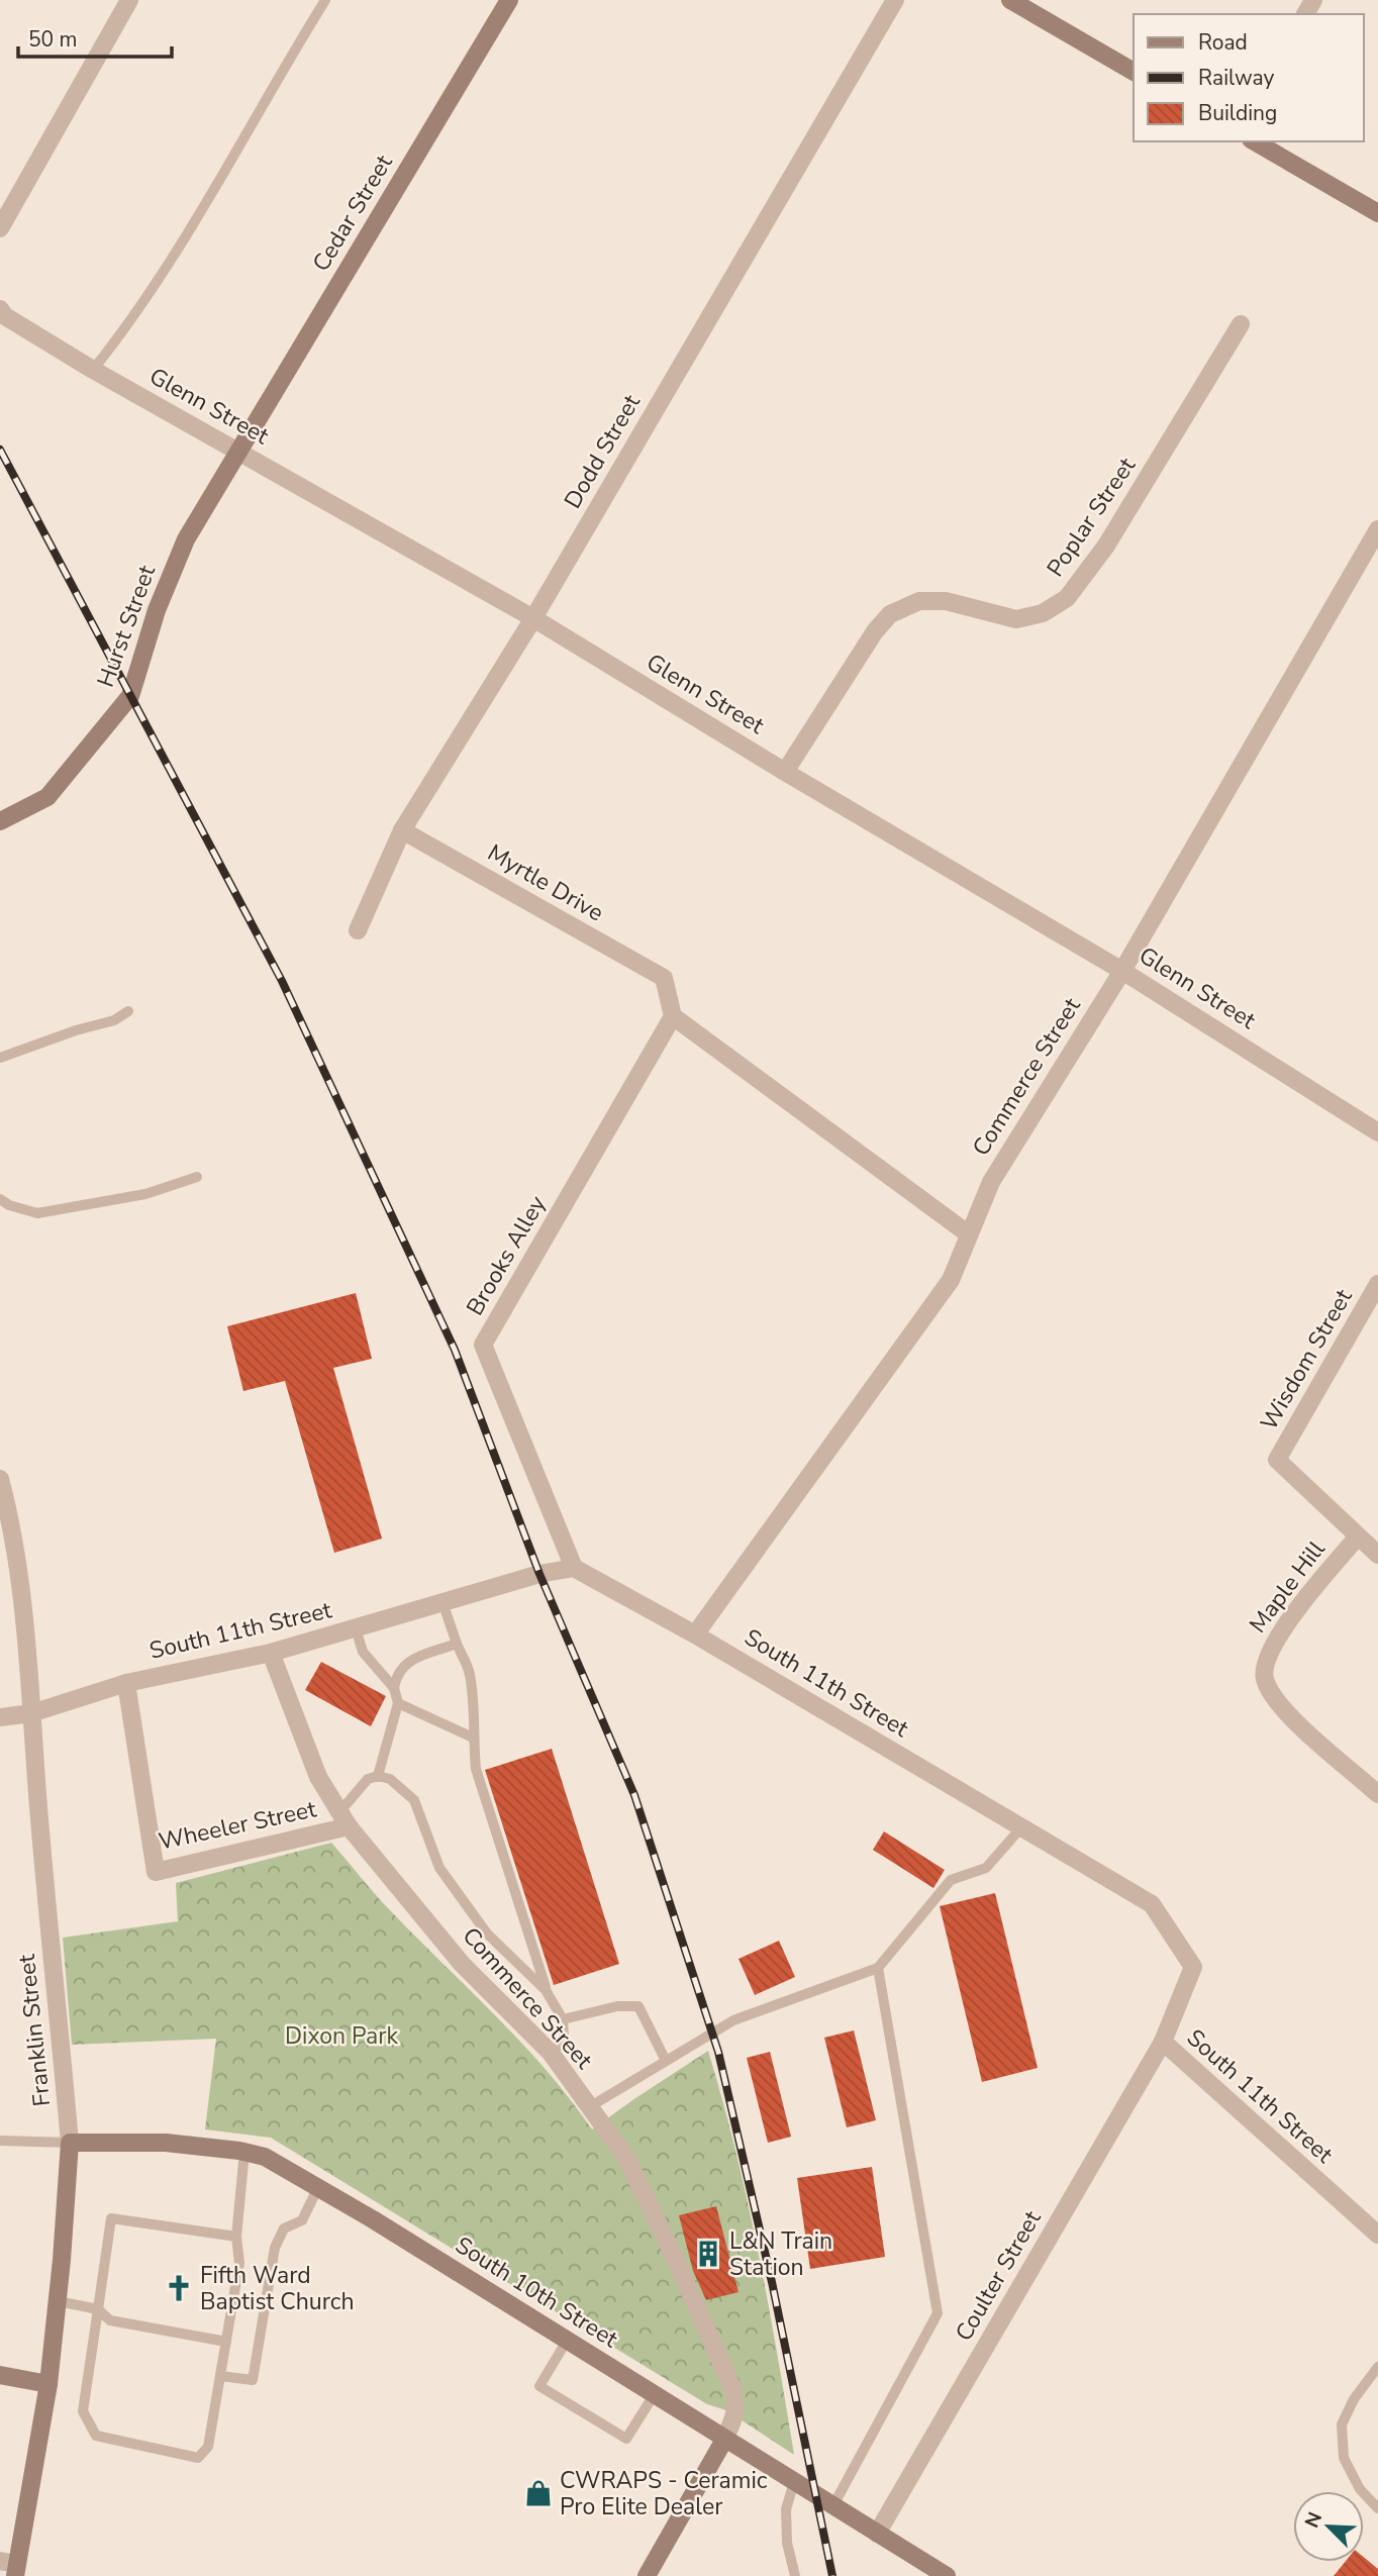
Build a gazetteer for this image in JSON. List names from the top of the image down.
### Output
{
  "streets": {
    "street": [
      "Cedar Street",
      "Glenn Street",
      "Dodd Street",
      "Poplar Street",
      "Hurst Street",
      "Myrtle Drive",
      "Commerce Street",
      "Brooks Alley",
      "Wisdom Street",
      "Maple Hill",
      "South 11th Street",
      "Wheeler Street",
      "Franklin Street",
      "Coulter Street",
      "South 10th Street"
    ]
  },
  "crossings": [
    ["Cedar Street", "Glenn Street"],
    ["Cedar Street", "Hurst Street"],
    ["Glenn Street", "Dodd Street"],
    ["Glenn Street", "Poplar Street"],
    ["Glenn Street", "Hurst Street"],
    ["Glenn Street", "Commerce Street"],
    ["Dodd Street", "Myrtle Drive"],
    ["Myrtle Drive", "Brooks Alley"],
    ["Commerce Street", "South 11th Street"],
    ["Commerce Street", "Wheeler Street"],
    ["Commerce Street", "South 10th Street"],
    ["Brooks Alley", "South 11th Street"],
    ["Wisdom Street", "Maple Hill"],
    ["South 11th Street", "Wheeler Street"],
    ["South 11th Street", "Franklin Street"],
    ["South 11th Street", "Coulter Street"],
    ["Franklin Street", "South 10th Street"],
    ["Coulter Street", "South 10th Street"]
  ],
  "parks": ["Dixon Park"],
  "places": {
    "building": ["L&N Train Station"],
    "church": ["Fifth Ward Baptist Church"],
    "shop": ["CWRAPS - Ceramic Pro Elite Dealer"]
  },
  "legend": ["Road", "Railway", "Building"],
  "scale_bar": "50 m",
  "north": "top left"
}
